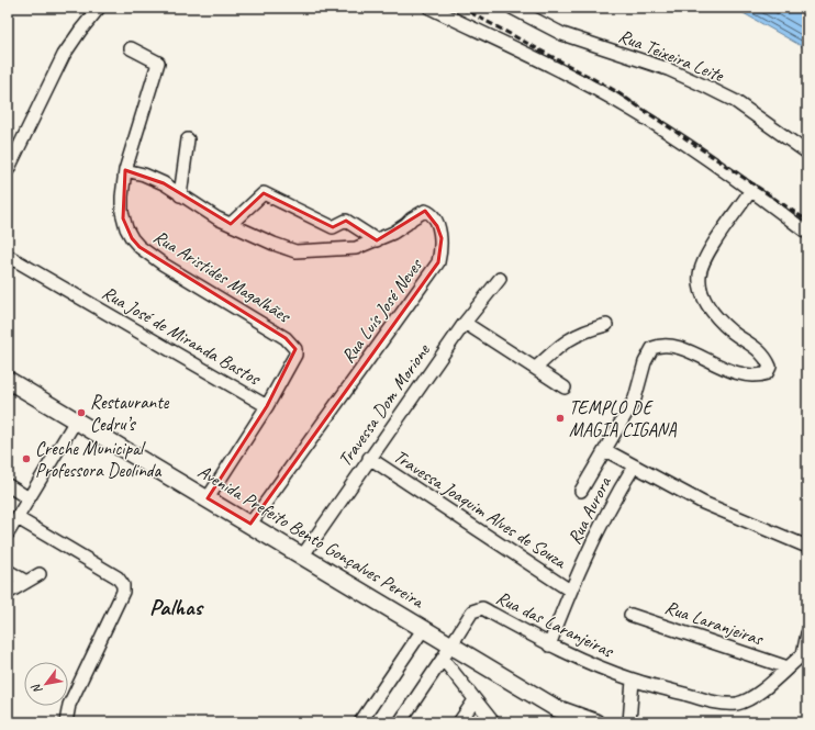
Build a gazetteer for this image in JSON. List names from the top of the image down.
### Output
{
  "streets": {
    "street": [
      "Rua Teixeira Leite",
      "Rua Aristides Magalhães",
      "Rua Luís José Neves",
      "Rua José de Miranda Bastos",
      "Travessa Dom Morione",
      "Travessa Joaquim Alves de Souza",
      "Rua Aurora",
      "Avenida Prefeito Bento Gonçalves Pereira",
      "Rua Laranjeiras",
      "Rua das Laranjeiras"
    ]
  },
  "crossings": [
    ["Rua Aristides Magalhães", "Rua Luís José Neves"],
    ["Rua Aristides Magalhães", "Rua José de Miranda Bastos"],
    ["Rua Luís José Neves", "Avenida Prefeito Bento Gonçalves Pereira"],
    ["Rua José de Miranda Bastos", "Avenida Prefeito Bento Gonçalves Pereira"],
    ["Travessa Dom Morione", "Travessa Joaquim Alves de Souza"],
    ["Travessa Dom Morione", "Avenida Prefeito Bento Gonçalves Pereira"],
    ["Travessa Joaquim Alves de Souza", "Rua Aurora"],
    ["Rua Aurora", "Rua das Laranjeiras"],
    ["Avenida Prefeito Bento Gonçalves Pereira", "Rua das Laranjeiras"],
    ["Rua Laranjeiras", "Rua das Laranjeiras"]
  ],
  "districts": ["Palhas"],
  "places": ["Restaurante Cedru’s", "TEMPLO DE MAGIA CIGANA", "Creche Municipal Professora Deolinda"],
  "north": "bottom left"
}
